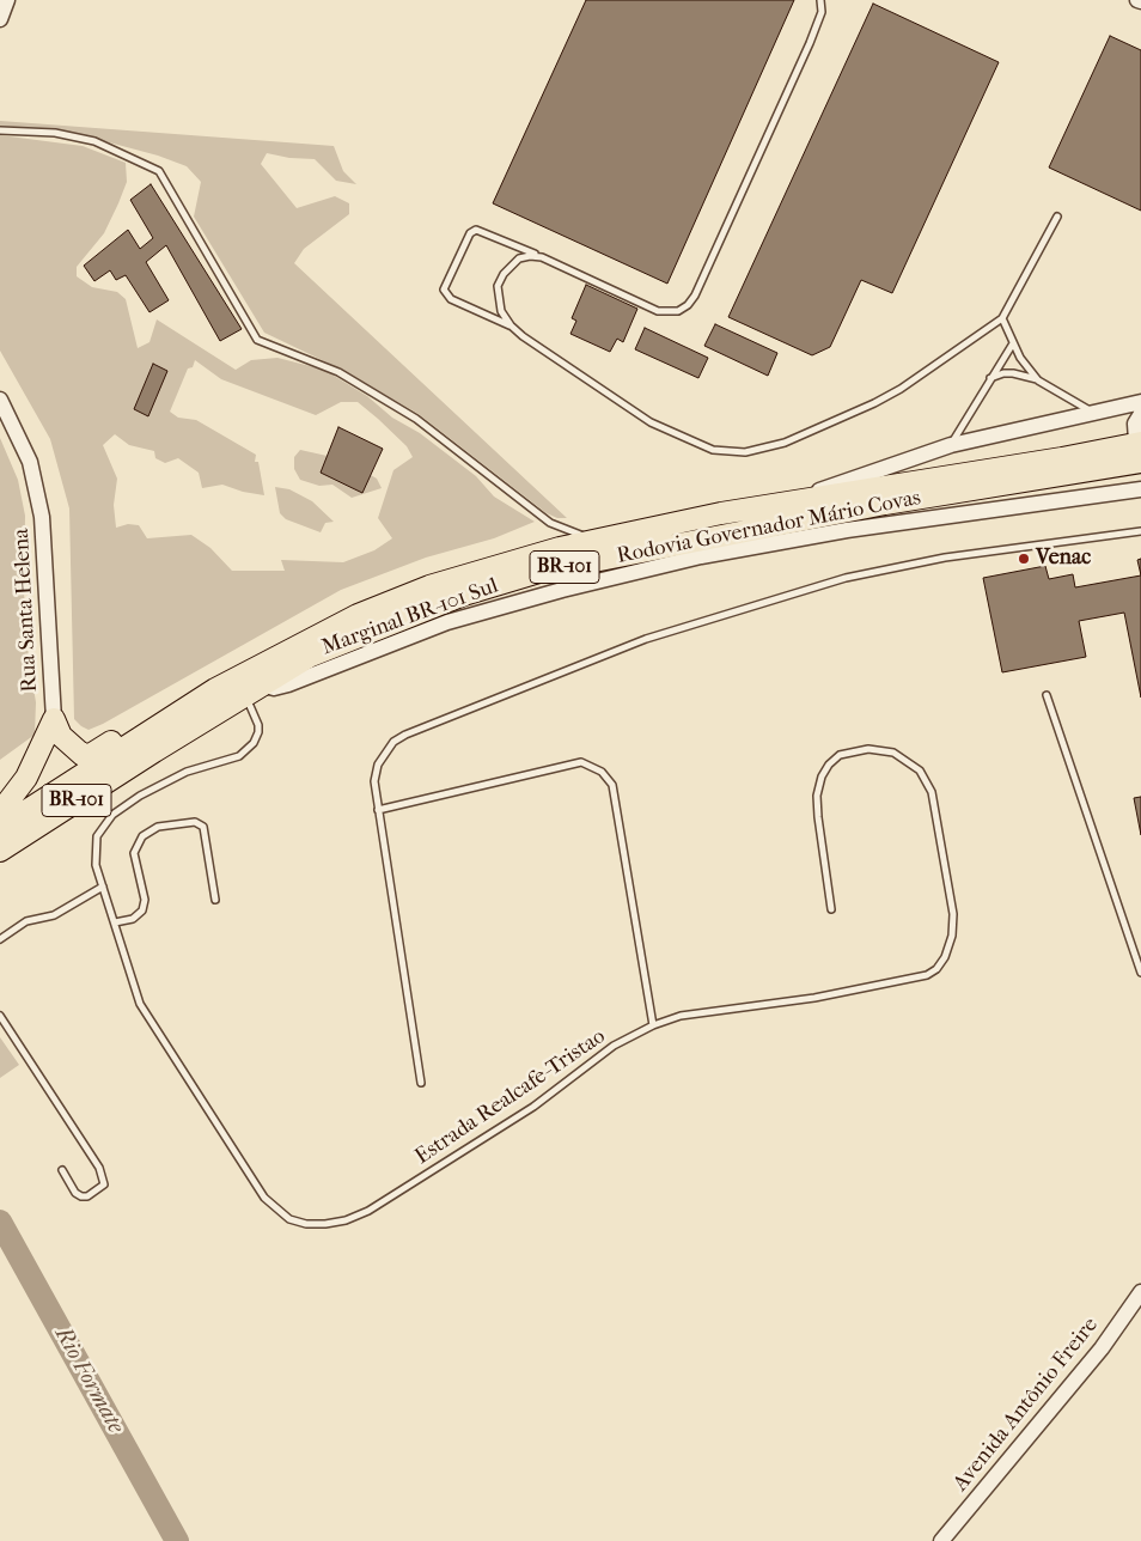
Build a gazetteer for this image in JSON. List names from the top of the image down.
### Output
{
  "streets": {
    "highway": ["Rodovia Governador Mário Covas", "BR-101"],
    "street": ["Rua Santa Helena", "Marginal BR-101 Sul", "Avenida Antônio Freire"],
    "lane": ["Estrada Realcafe-Tristao"]
  },
  "crossings": [
    ["Rodovia Governador Mário Covas", "Marginal BR-101 Sul"],
    ["Rodovia Governador Mário Covas", "Estrada Realcafe-Tristao"],
    ["Marginal BR-101 Sul", "Estrada Realcafe-Tristao"]
  ],
  "water": ["Rio Formate"],
  "places": ["Venac"]
}
